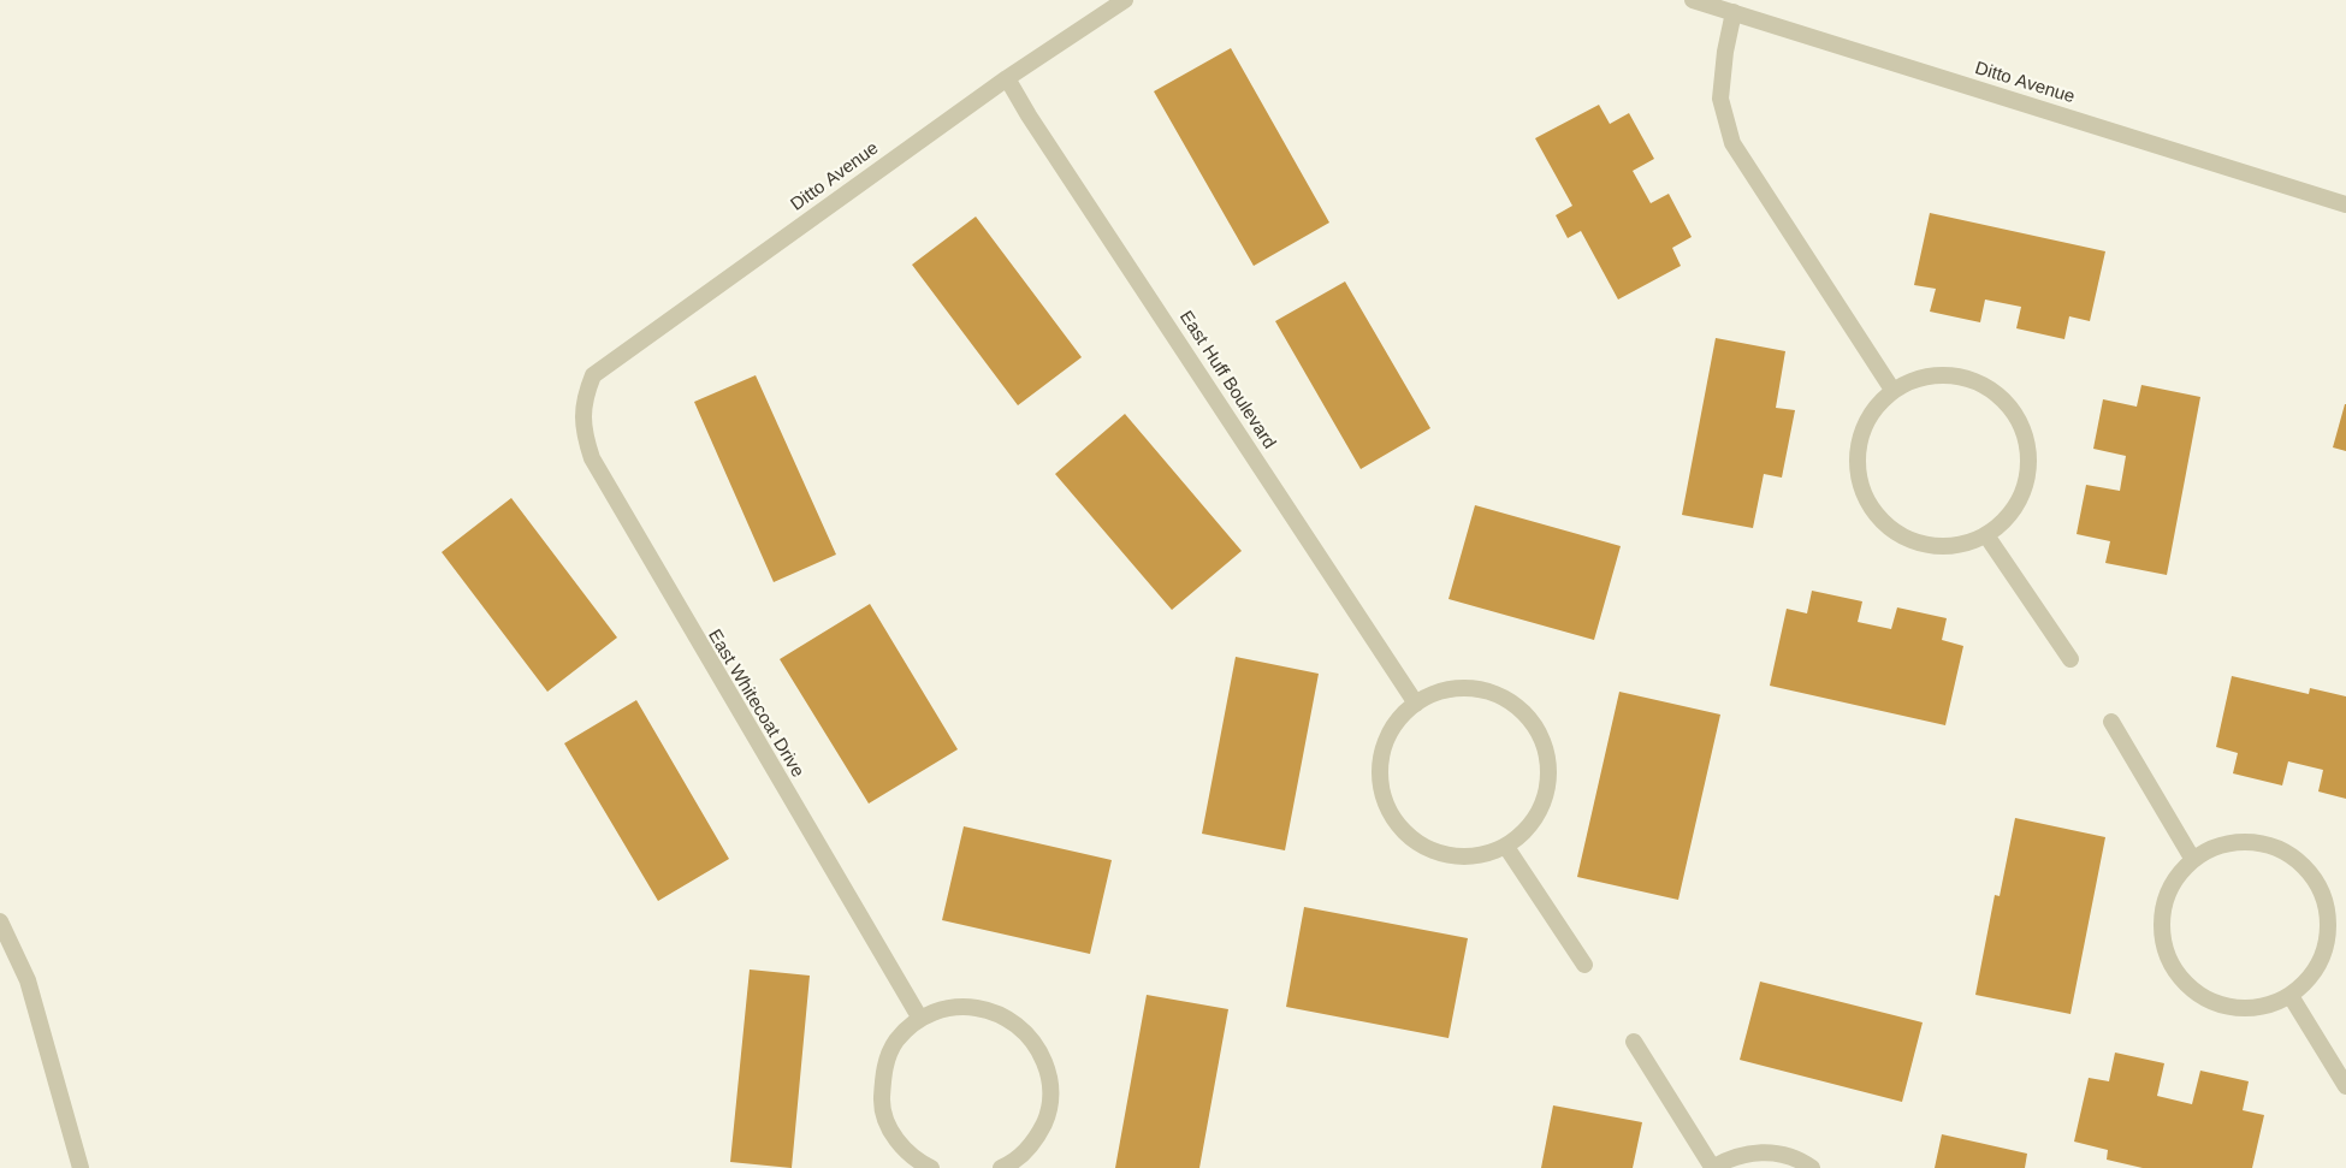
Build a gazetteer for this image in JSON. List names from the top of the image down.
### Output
{
  "streets": {
    "street": ["Ditto Avenue", "East Huff Boulevard", "East Whitecoat Drive"]
  },
  "crossings": [
    ["Ditto Avenue", "East Huff Boulevard"],
    ["Ditto Avenue", "East Whitecoat Drive"]
  ]
}
